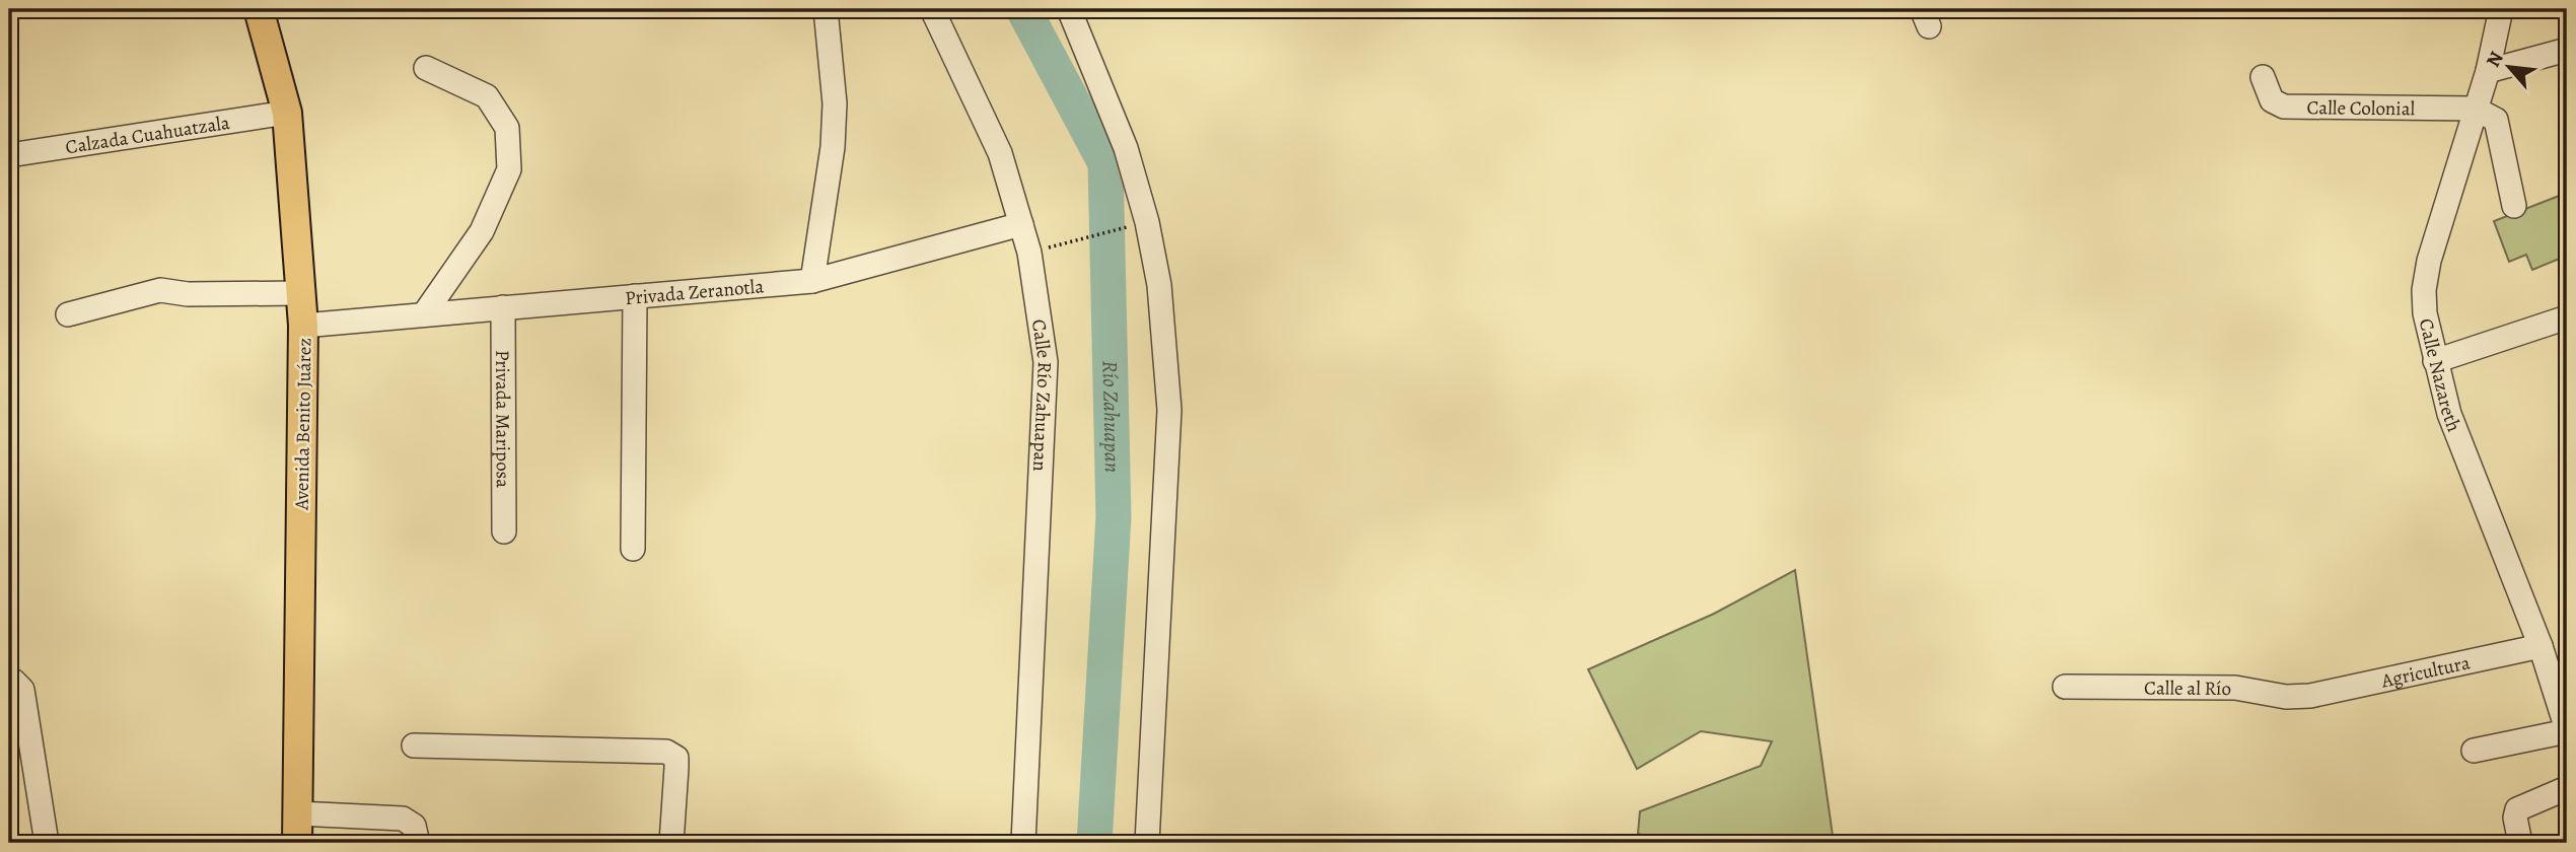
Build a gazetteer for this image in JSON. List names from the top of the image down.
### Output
{
  "streets": {
    "main road": ["Avenida Benito Juárez"],
    "street": [
      "Calle Colonial",
      "Calzada Cuahuatzala",
      "Privada Zeranotla",
      "Calle Nazareth",
      "Calle Río Zahuapan",
      "Privada Mariposa",
      "Agricultura",
      "Calle al Río"
    ]
  },
  "crossings": [
    ["Calle Colonial", "Calle Nazareth"],
    ["Calzada Cuahuatzala", "Avenida Benito Juárez"],
    ["Privada Zeranotla", "Calle Río Zahuapan"],
    ["Privada Zeranotla", "Privada Mariposa"],
    ["Privada Zeranotla", "Avenida Benito Juárez"],
    ["Calle Nazareth", "Agricultura"],
    ["Agricultura", "Calle al Río"]
  ],
  "water": ["Río Zahuapan"],
  "north": "top left"
}
